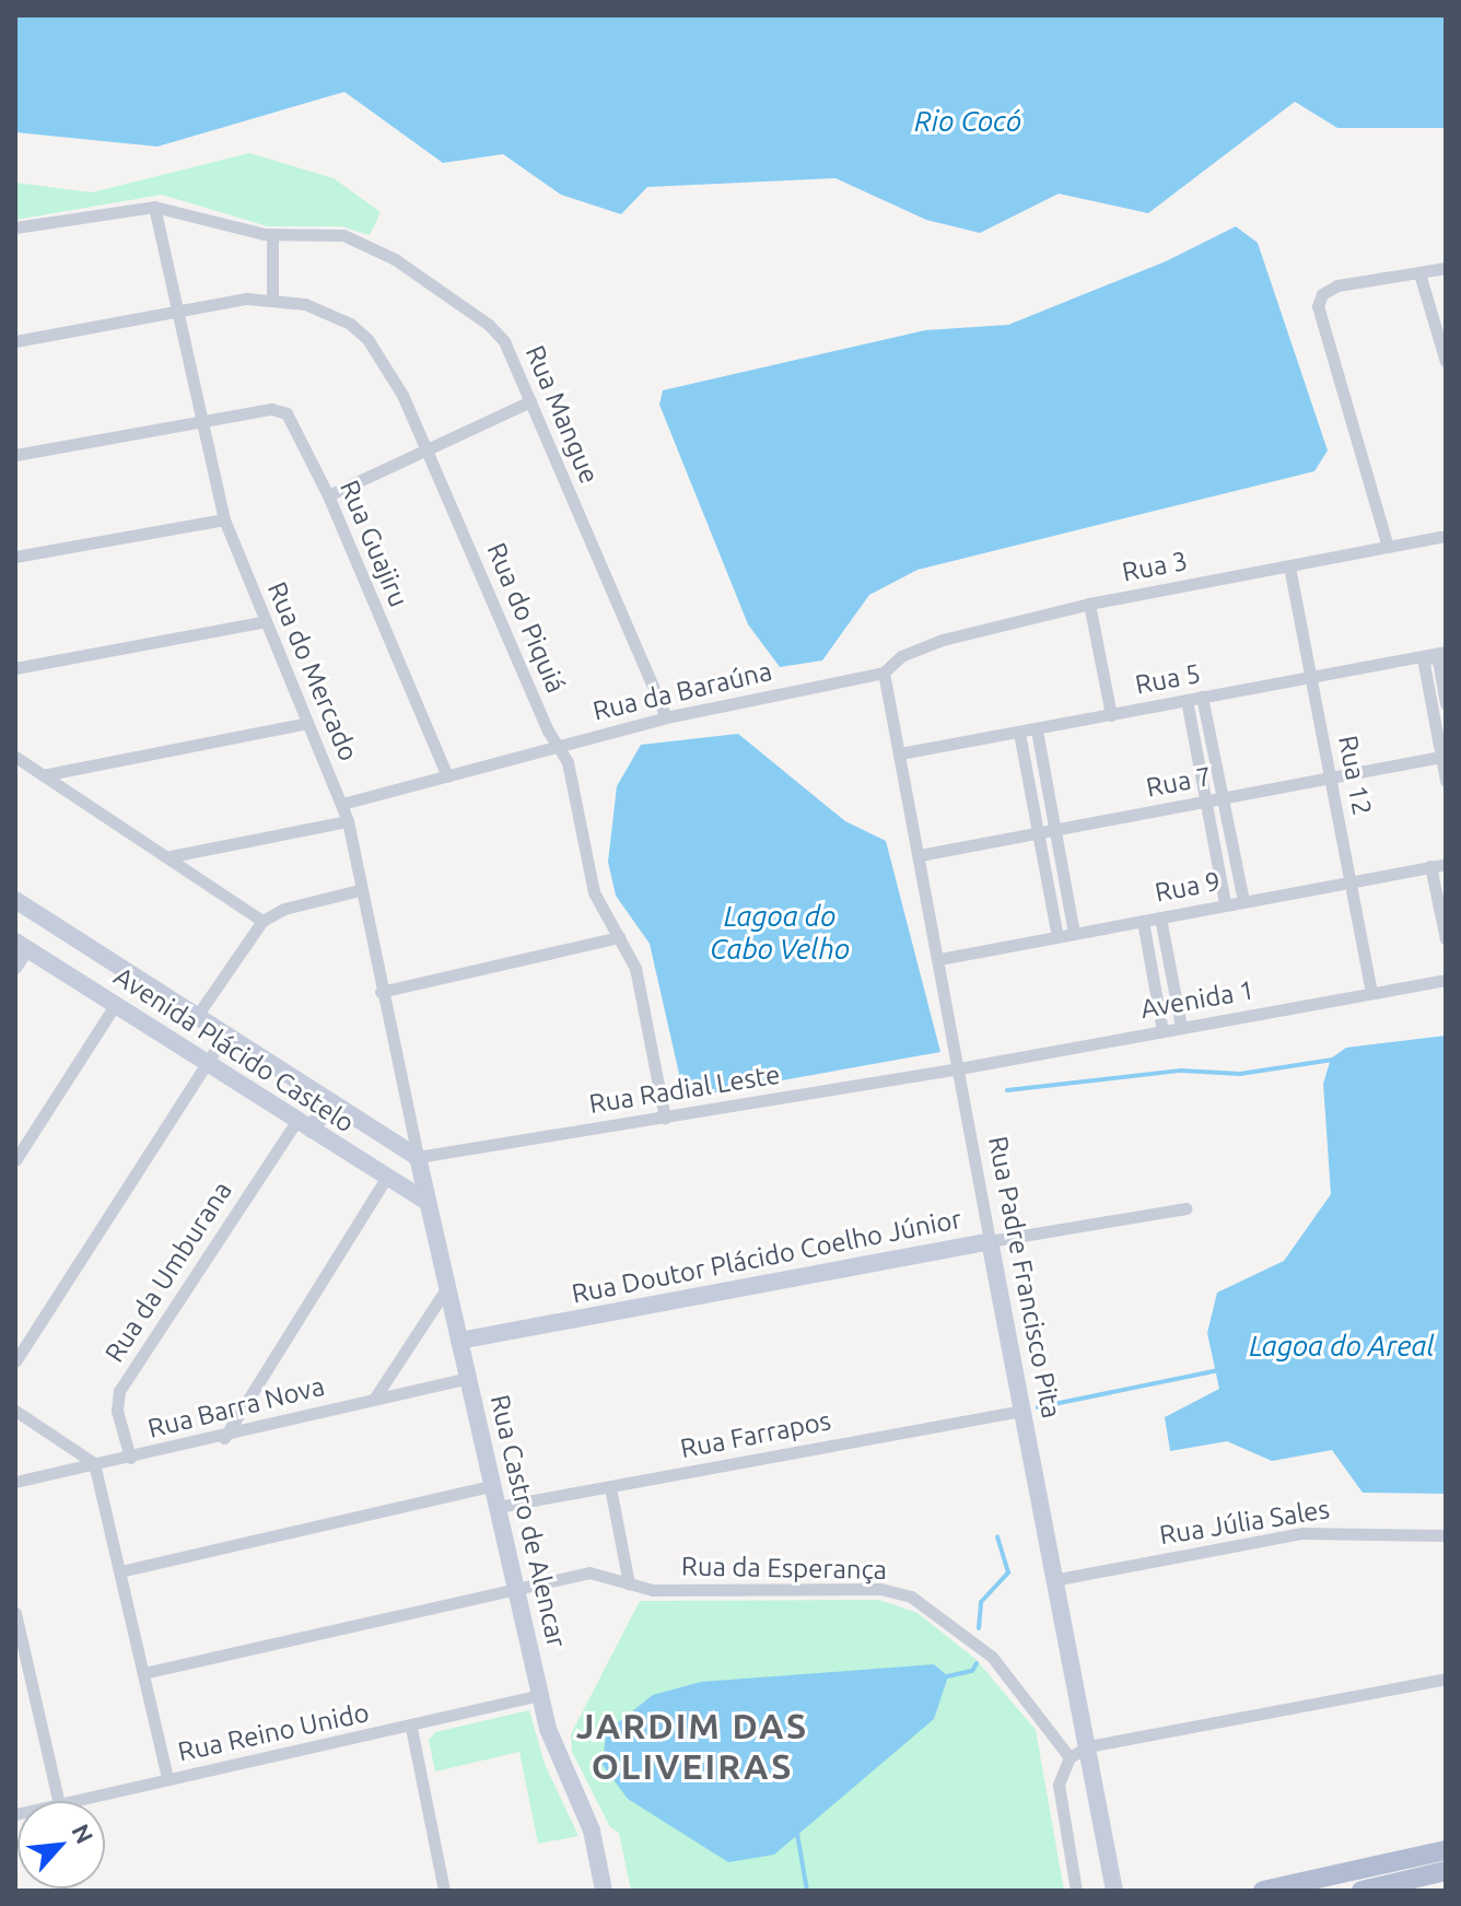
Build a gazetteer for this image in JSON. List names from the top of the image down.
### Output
{
  "streets": {
    "street": [
      "Rua Mangue",
      "Rua Guajiru",
      "Rua 3",
      "Rua do Piquiá",
      "Rua do Mercado",
      "Rua 5",
      "Rua da Baraúna",
      "Rua 12",
      "Rua 7",
      "Rua 9",
      "Avenida 1",
      "Avenida Plácido Castelo",
      "Rua Radial Leste",
      "Rua Doutor Plácido Coelho Júnior",
      "Rua da Umburana",
      "Rua Padre Francisco Pita",
      "Rua Barra Nova",
      "Rua Farrapos",
      "Rua Castro de Alencar",
      "Rua Júlia Sales",
      "Rua da Esperança",
      "Rua Reino Unido"
    ]
  },
  "crossings": [
    ["Rua Mangue", "Rua do Mercado"],
    ["Rua Mangue", "Rua da Baraúna"],
    ["Rua Guajiru", "Rua do Mercado"],
    ["Rua Guajiru", "Rua da Baraúna"],
    ["Rua 3", "Rua da Baraúna"],
    ["Rua 3", "Rua 12"],
    ["Rua 3", "Rua Padre Francisco Pita"],
    ["Rua do Piquiá", "Rua do Mercado"],
    ["Rua do Piquiá", "Rua da Baraúna"],
    ["Rua do Piquiá", "Rua Radial Leste"],
    ["Rua do Mercado", "Rua da Baraúna"],
    ["Rua do Mercado", "Avenida Plácido Castelo"],
    ["Rua do Mercado", "Rua Radial Leste"],
    ["Rua do Mercado", "Rua Castro de Alencar"],
    ["Rua 5", "Rua 12"],
    ["Rua 5", "Rua Padre Francisco Pita"],
    ["Rua da Baraúna", "Rua Padre Francisco Pita"],
    ["Rua 12", "Rua 7"],
    ["Rua 12", "Rua 9"],
    ["Rua 12", "Avenida 1"],
    ["Rua 7", "Rua Padre Francisco Pita"],
    ["Rua 9", "Rua Padre Francisco Pita"],
    ["Avenida 1", "Rua Radial Leste"],
    ["Avenida 1", "Rua Padre Francisco Pita"],
    ["Avenida Plácido Castelo", "Rua Radial Leste"],
    ["Avenida Plácido Castelo", "Rua da Umburana"],
    ["Avenida Plácido Castelo", "Rua Castro de Alencar"],
    ["Rua Radial Leste", "Rua Padre Francisco Pita"],
    ["Rua Radial Leste", "Rua Castro de Alencar"],
    ["Rua Doutor Plácido Coelho Júnior", "Rua Padre Francisco Pita"],
    ["Rua Doutor Plácido Coelho Júnior", "Rua Castro de Alencar"],
    ["Rua da Umburana", "Rua Barra Nova"],
    ["Rua Padre Francisco Pita", "Rua Farrapos"],
    ["Rua Padre Francisco Pita", "Rua Júlia Sales"],
    ["Rua Barra Nova", "Rua Castro de Alencar"],
    ["Rua Farrapos", "Rua Castro de Alencar"],
    ["Rua Castro de Alencar", "Rua da Esperança"],
    ["Rua Castro de Alencar", "Rua Reino Unido"]
  ],
  "districts": ["JARDIM DAS OLIVEIRAS"],
  "water": ["Rio Cocó", "Lagoa do Cabo Velho", "Lagoa do Areal"],
  "north": "top right"
}
